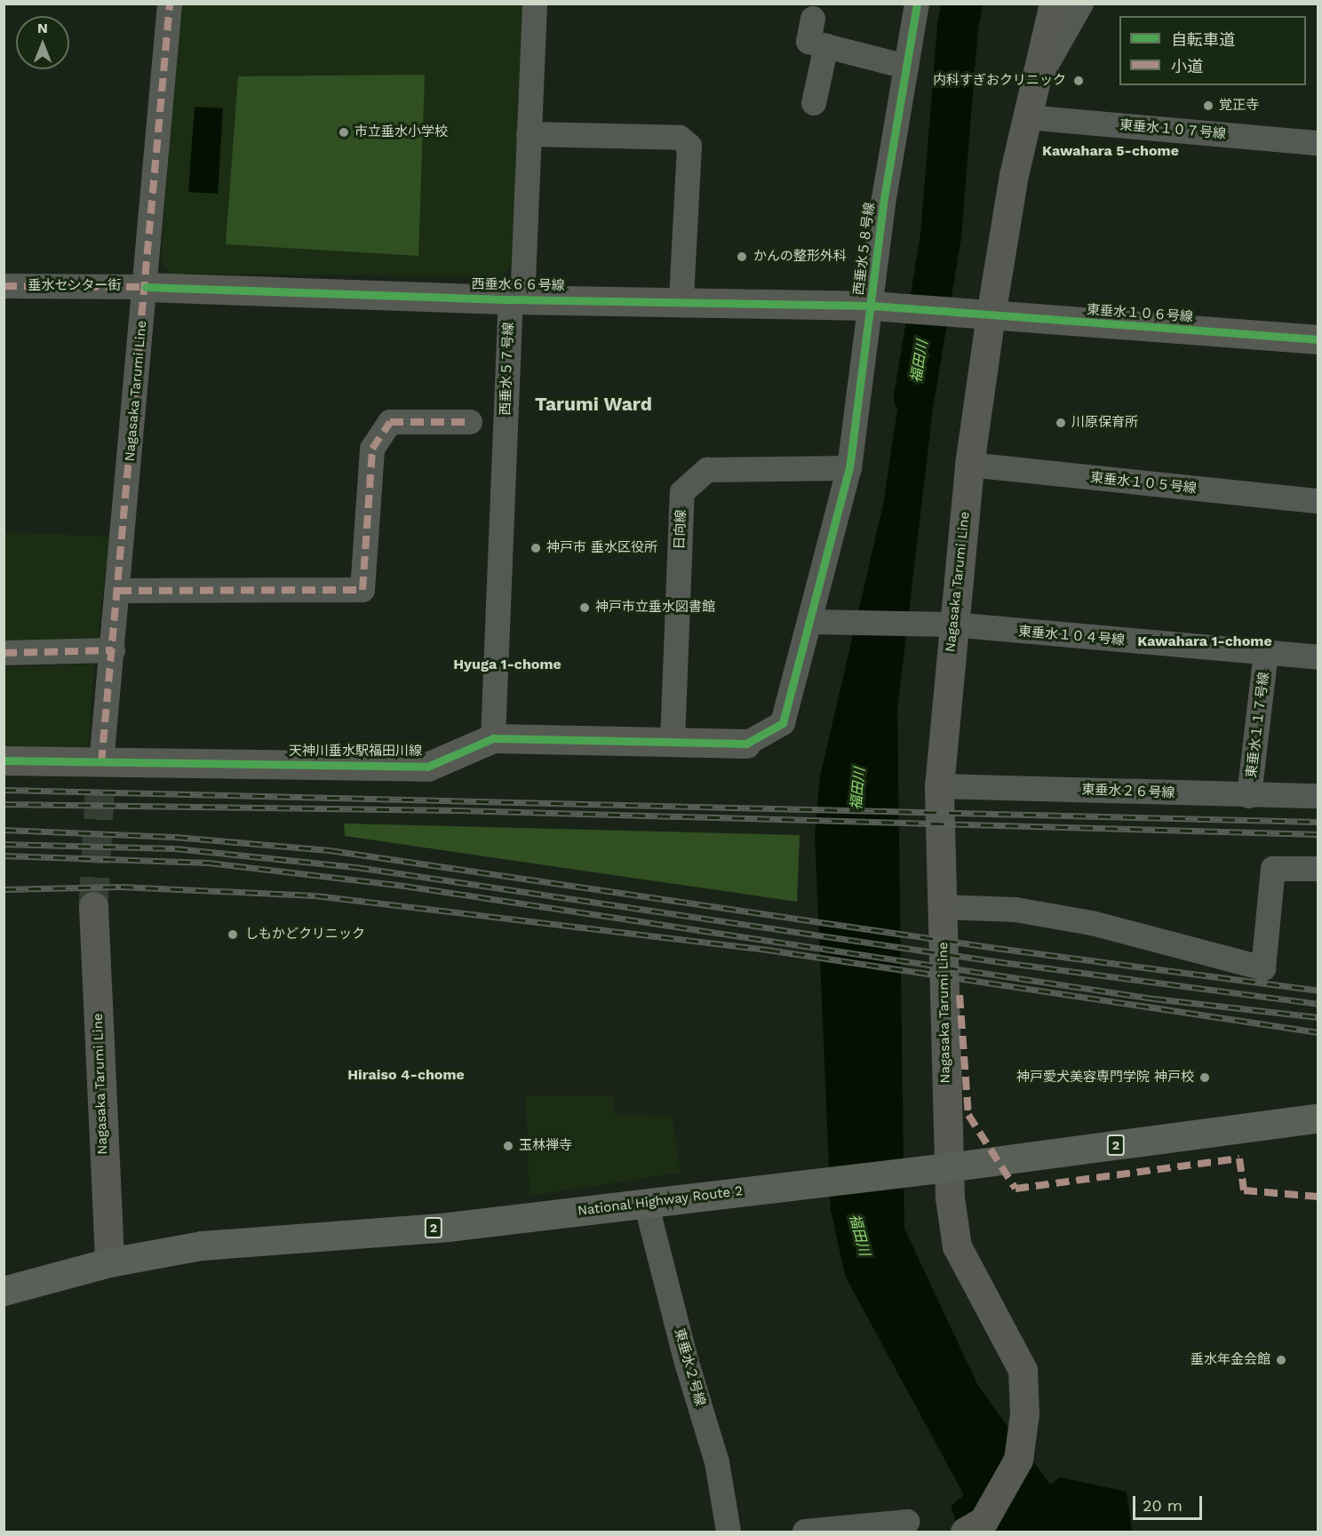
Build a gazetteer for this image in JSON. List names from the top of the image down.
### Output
{
  "streets": {
    "highway": ["2", "National Highway Route 2"],
    "street": [
      "東垂水１０７号線",
      "西垂水５８号線",
      "西垂水６６号線",
      "垂水センター街",
      "東垂水１０６号線",
      "西垂水５７号線",
      "Nagasaka Tarumi Line",
      "東垂水１０５号線",
      "日向線",
      "東垂水１０４号線",
      "東垂水１１７号線",
      "天神川垂水駅福田川線",
      "東垂水２６号線",
      "東垂水２号線"
    ]
  },
  "crossings": [
    ["東垂水１０７号線", "Nagasaka Tarumi Line"],
    ["西垂水５８号線", "西垂水６６号線"],
    ["西垂水５８号線", "日向線"],
    ["西垂水５８号線", "天神川垂水駅福田川線"],
    ["西垂水６６号線", "垂水センター街"],
    ["西垂水６６号線", "東垂水１０６号線"],
    ["西垂水６６号線", "西垂水５７号線"],
    ["西垂水６６号線", "Nagasaka Tarumi Line"],
    ["垂水センター街", "Nagasaka Tarumi Line"],
    ["東垂水１０６号線", "Nagasaka Tarumi Line"],
    ["西垂水５７号線", "天神川垂水駅福田川線"],
    ["Nagasaka Tarumi Line", "東垂水１０５号線"],
    ["Nagasaka Tarumi Line", "東垂水１０４号線"],
    ["Nagasaka Tarumi Line", "天神川垂水駅福田川線"],
    ["Nagasaka Tarumi Line", "東垂水２６号線"],
    ["Nagasaka Tarumi Line", "National Highway Route 2"],
    ["日向線", "天神川垂水駅福田川線"],
    ["東垂水１０４号線", "東垂水１１７号線"],
    ["東垂水１１７号線", "東垂水２６号線"],
    ["National Highway Route 2", "東垂水２号線"]
  ],
  "districts": [
    "Kawahara 5-chome",
    "Tarumi Ward",
    "Kawahara 1-chome",
    "Hyuga 1-chome",
    "Hiraiso 4-chome"
  ],
  "water": ["福田川"],
  "places": [
    "内科すぎおクリニック",
    "覚正寺",
    "市立垂水小学校",
    "かんの整形外科",
    "川原保育所",
    "神戸市 垂水区役所",
    "神戸市立垂水図書館",
    "しもかどクリニック",
    "神戸愛犬美容専門学院 神戸校",
    "玉林禅寺",
    "垂水年金会館"
  ],
  "legend": ["自転車道", "小道"],
  "scale_bar": "20 m",
  "north": "top"
}
